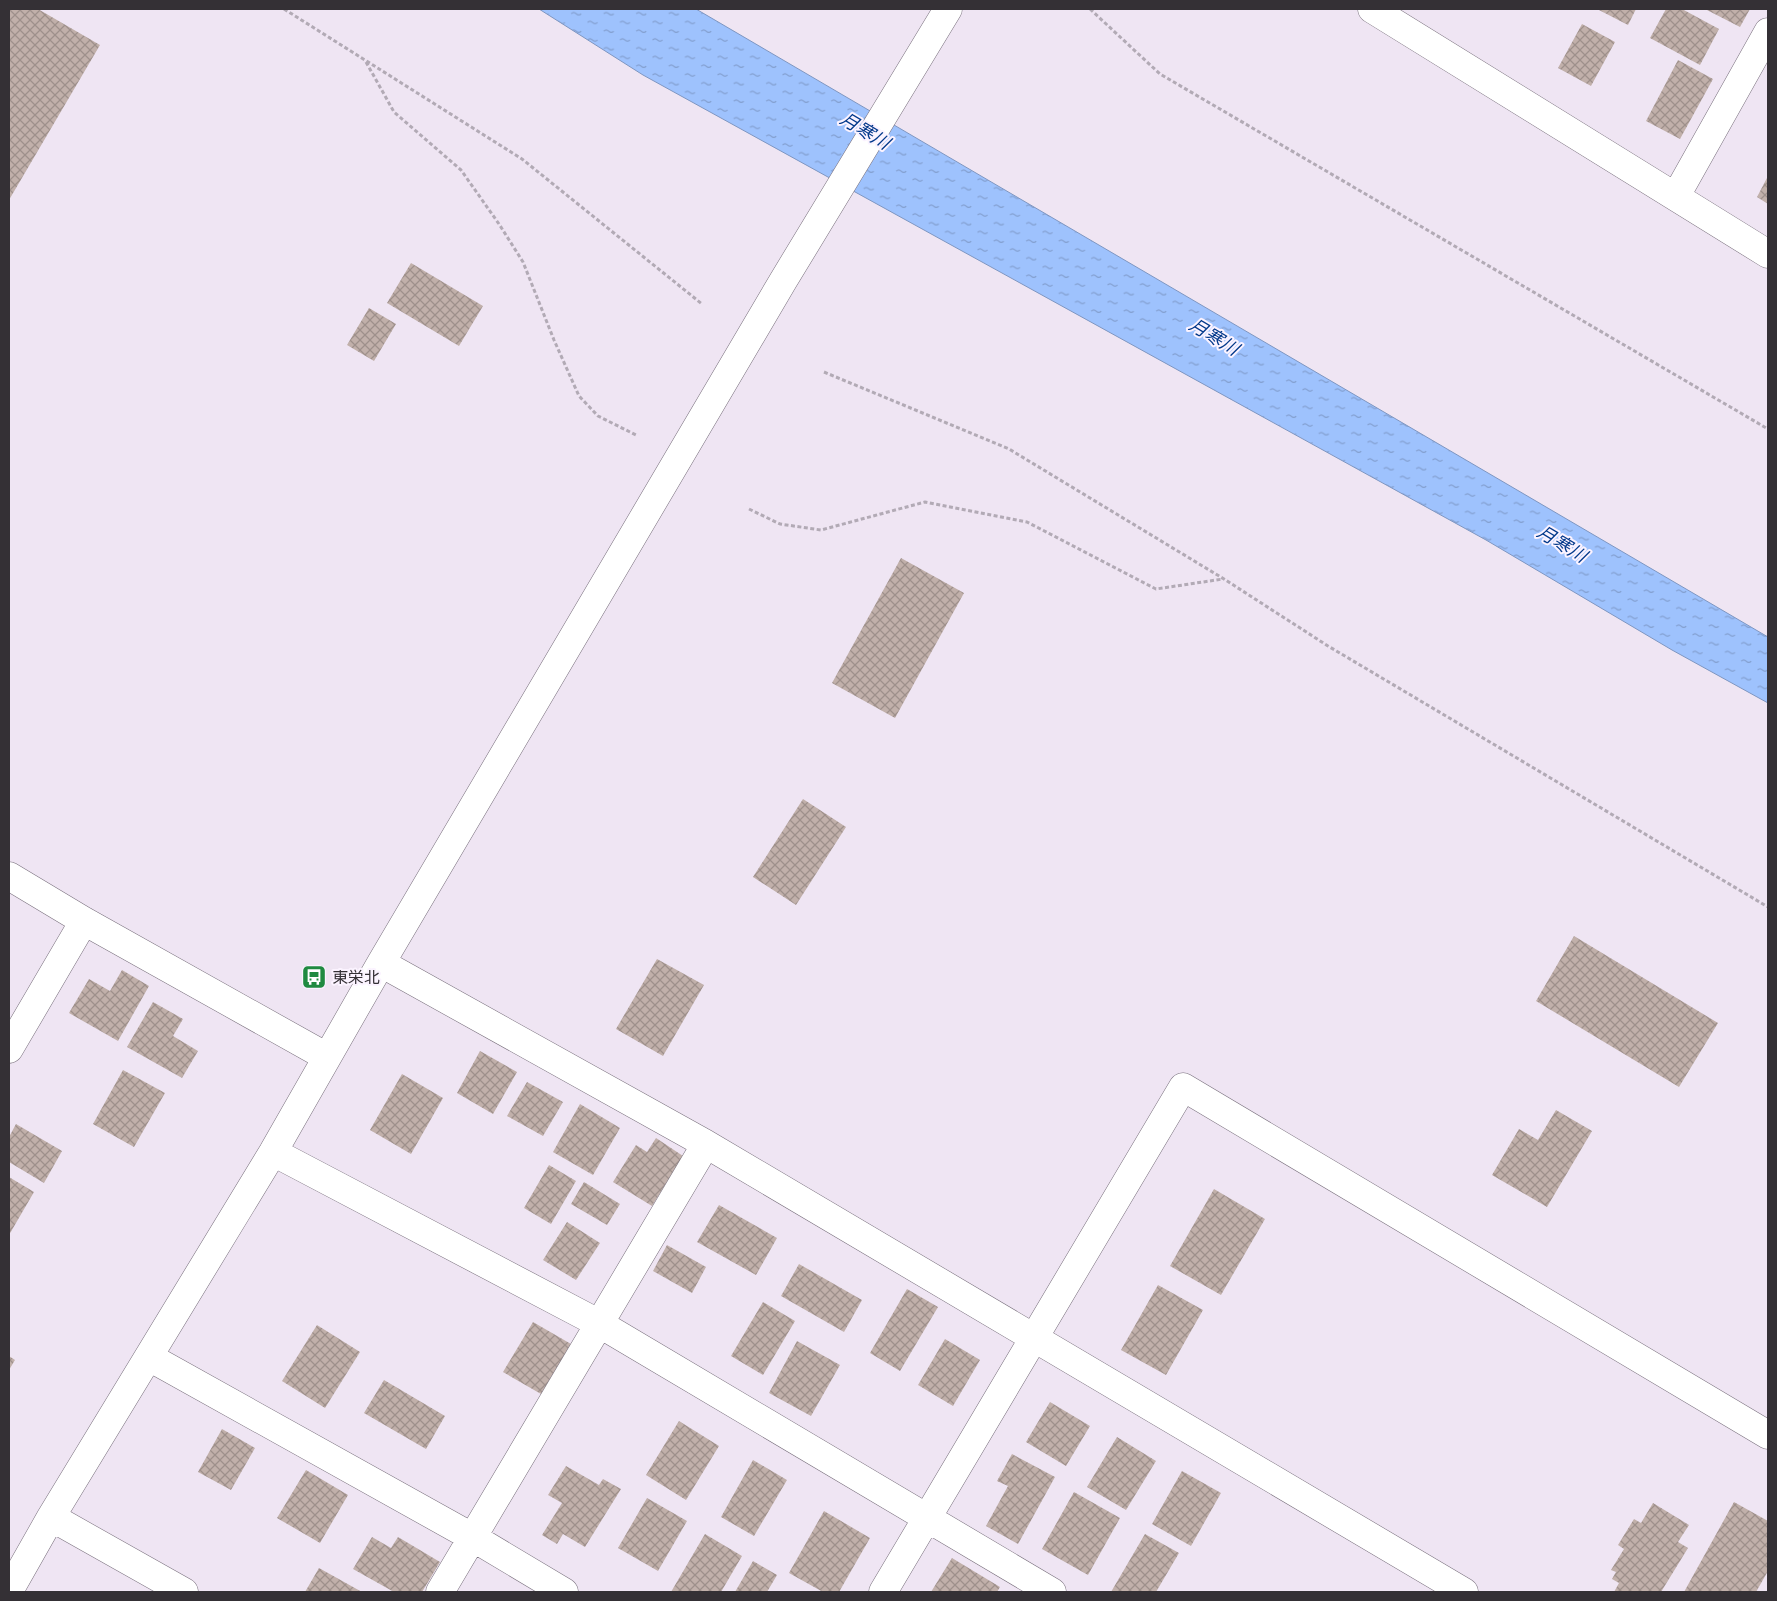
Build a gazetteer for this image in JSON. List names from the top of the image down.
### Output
{
  "water": ["月寒川"],
  "places": {
    "bus stop": ["東栄北"]
  }
}
